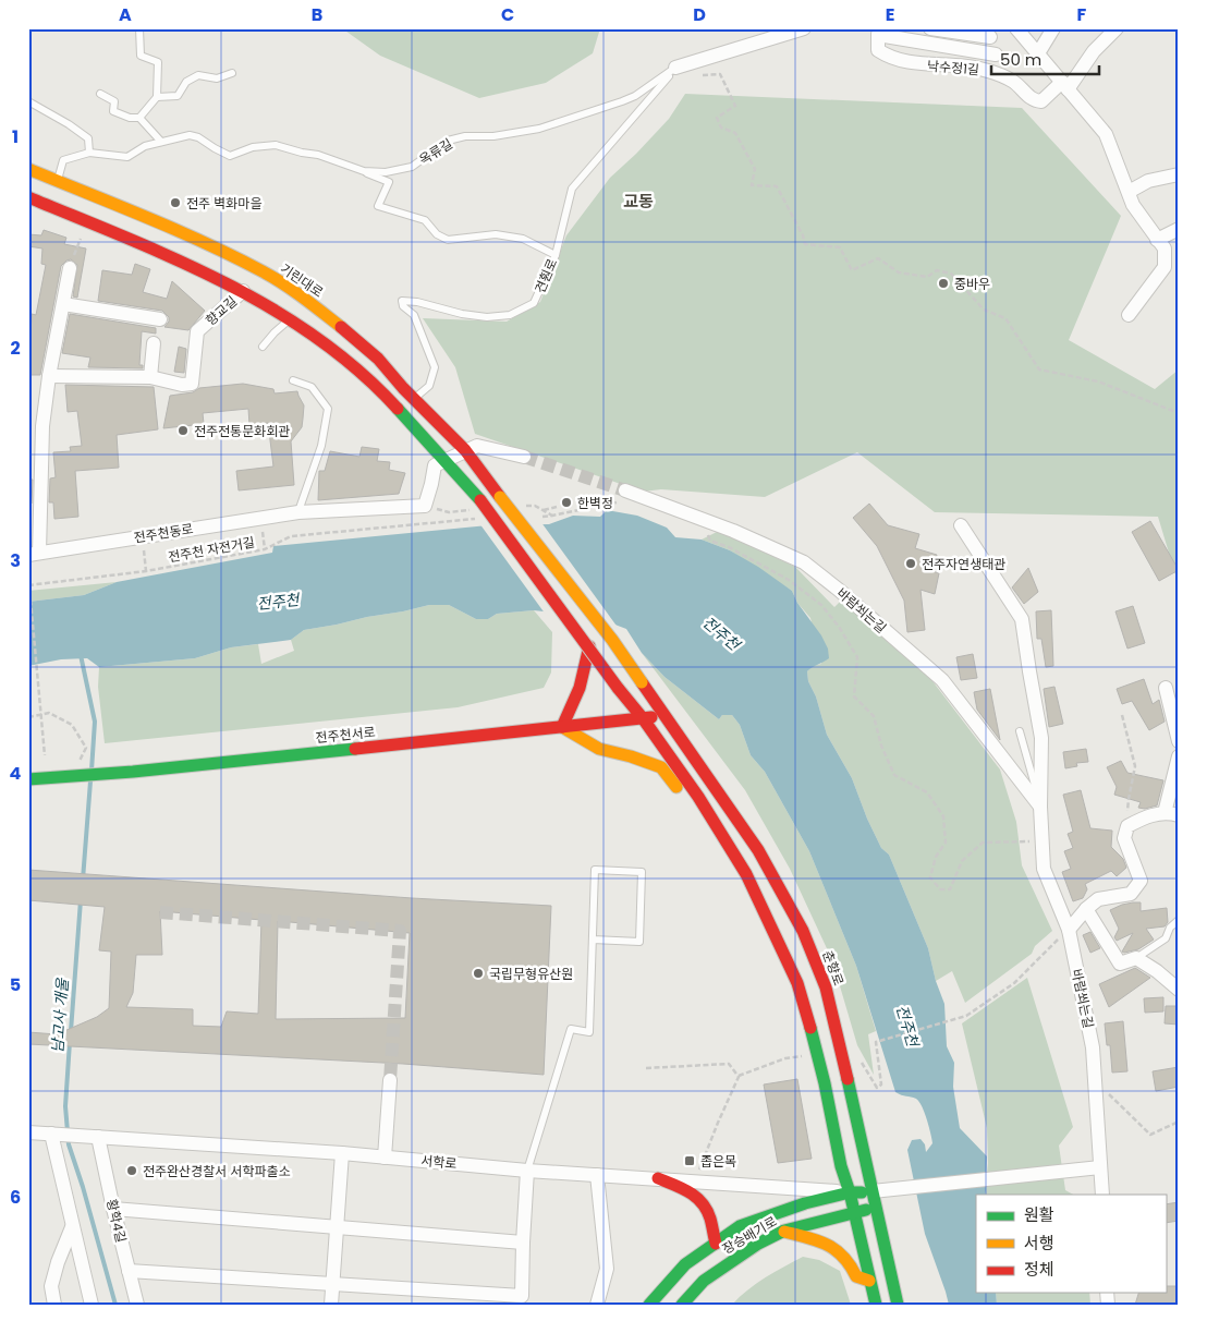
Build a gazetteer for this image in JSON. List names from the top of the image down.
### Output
{
  "streets": {
    "street": [
      "낙수정1길",
      "기린대로",
      "향교길",
      "전주천동로",
      "바람쐬는길",
      "전주천서로",
      "춘향로",
      "서학로",
      "황학4길",
      "장승배기로"
    ],
    "lane": ["옥류길", "견훤로"],
    "path": ["전주천 자전거길"]
  },
  "crossings": [
    ["옥류길", "견훤로"],
    ["옥류길", "기린대로"],
    ["견훤로", "기린대로"],
    ["기린대로", "춘향로"],
    ["전주천서로", "춘향로"],
    ["춘향로", "장승배기로"],
    ["서학로", "황학4길"]
  ],
  "districts": ["교동"],
  "water": ["전주천", "남고사 개울"],
  "places": {
    "other": [
      "전주 벽화마을",
      "중바우",
      "전주전통문화회관",
      "한벽정",
      "전주자연생태관",
      "국립무형유산원",
      "전주완산경찰서 서학파출소"
    ],
    "transit": ["좁은목"]
  },
  "legend": ["원활", "서행", "정체"],
  "scale_bar": "50 m",
  "grid": {
    "columns": [
      "A",
      "B",
      "C",
      "D",
      "E",
      "F"
    ],
    "rows": [
      "1",
      "2",
      "3",
      "4",
      "5",
      "6"
    ]
  }
}
